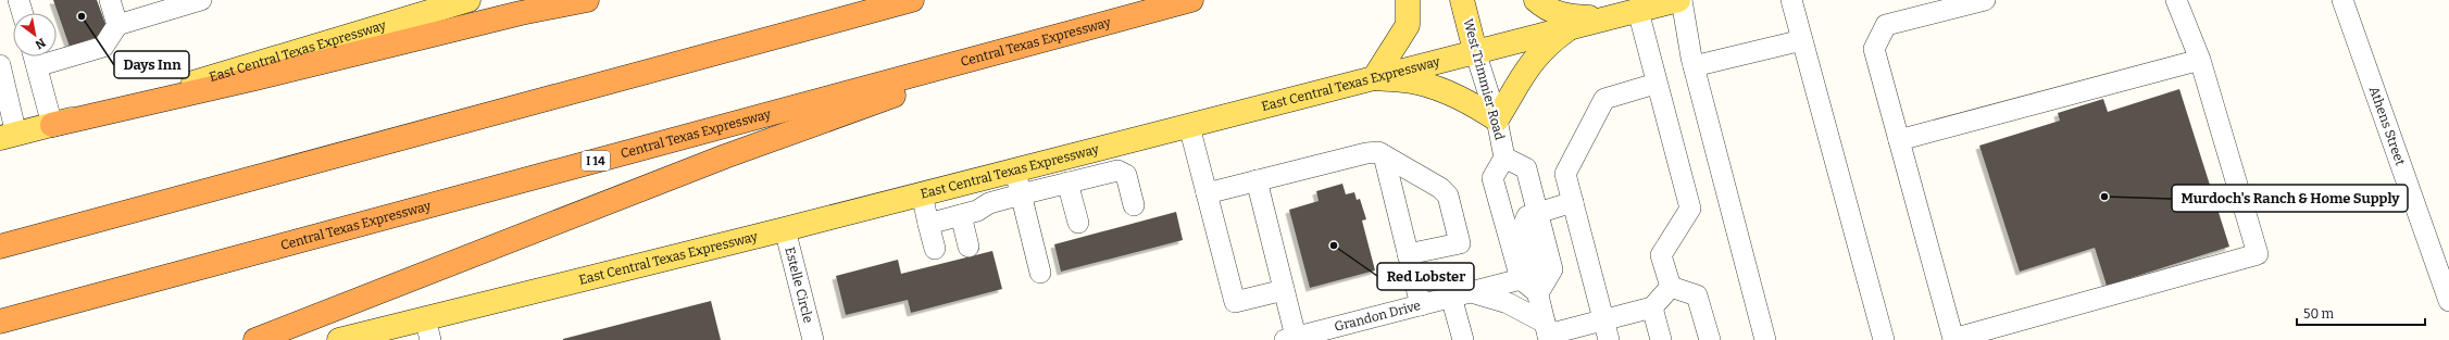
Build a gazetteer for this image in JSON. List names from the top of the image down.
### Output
{
  "streets": {
    "highway": ["Central Texas Expressway", "I 14"],
    "main road": ["East Central Texas Expressway", "West Trimmier Road"],
    "street": ["Athens Street", "Estelle Circle", "Grandon Drive"]
  },
  "crossings": [
    ["East Central Texas Expressway", "West Trimmier Road"],
    ["East Central Texas Expressway", "Estelle Circle"],
    ["West Trimmier Road", "Grandon Drive"]
  ],
  "places": ["Days Inn", "Murdoch's Ranch & Home Supply", "Red Lobster"],
  "scale_bar": "50 m",
  "north": "bottom right"
}
